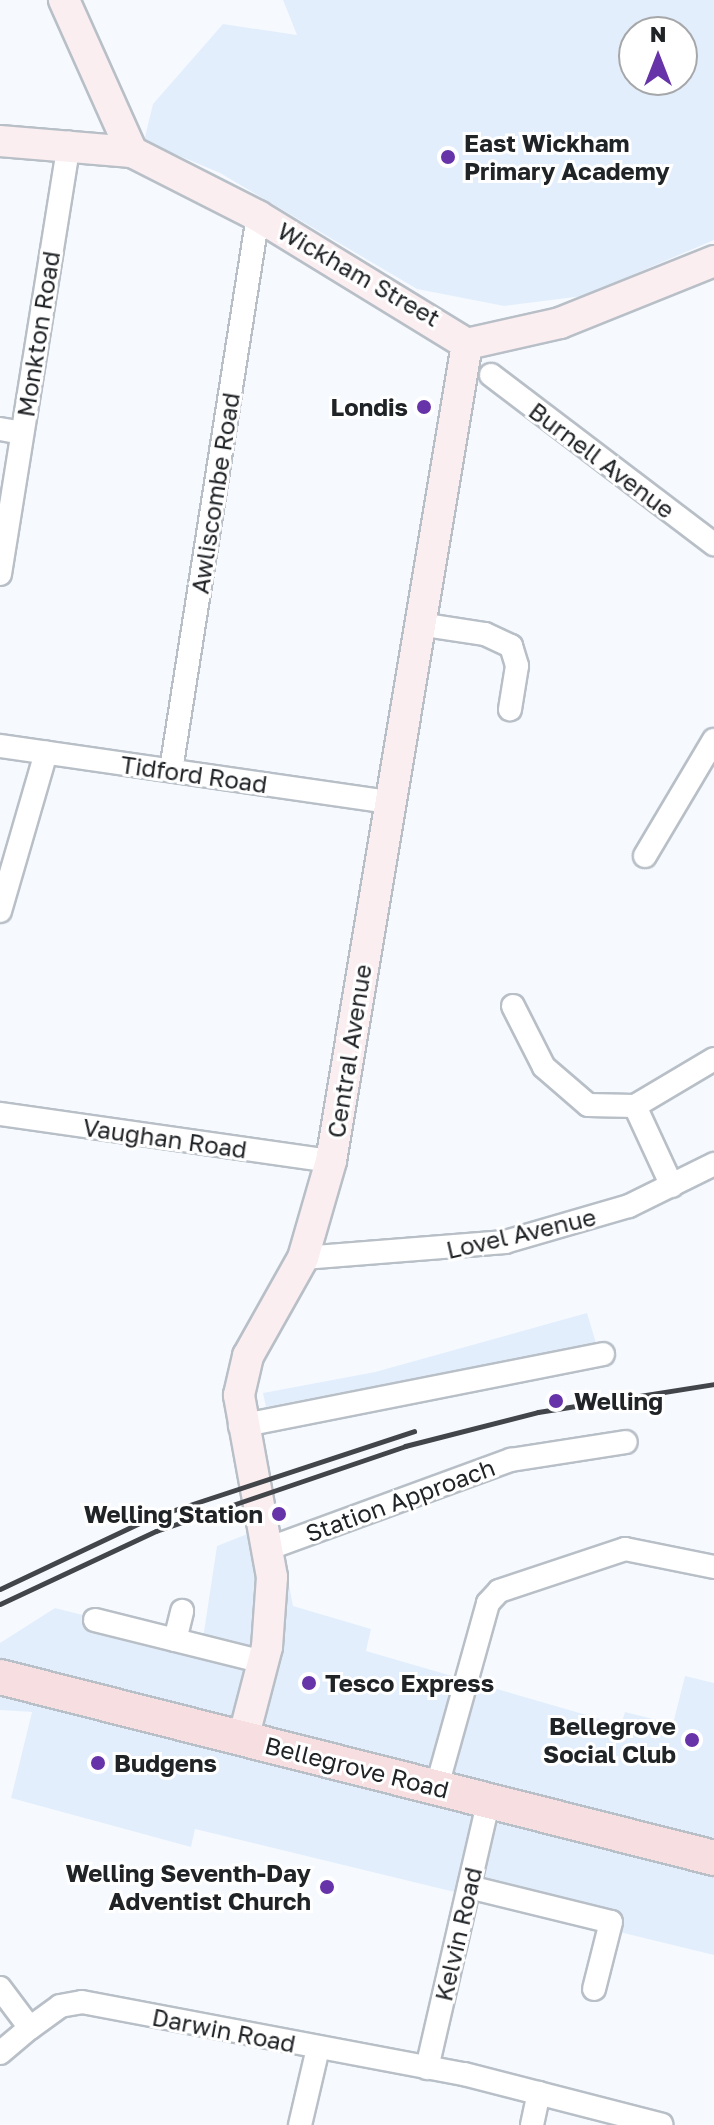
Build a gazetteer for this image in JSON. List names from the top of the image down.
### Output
{
  "streets": {
    "main road": ["Bellegrove Road"],
    "street": [
      "Wickham Street",
      "Monkton Road",
      "Burnell Avenue",
      "Awliscombe Road",
      "Tidford Road",
      "Central Avenue",
      "Vaughan Road",
      "Lovel Avenue",
      "Station Approach",
      "Kelvin Road",
      "Darwin Road"
    ]
  },
  "crossings": [
    ["Wickham Street", "Monkton Road"],
    ["Wickham Street", "Awliscombe Road"],
    ["Wickham Street", "Central Avenue"],
    ["Awliscombe Road", "Tidford Road"],
    ["Tidford Road", "Central Avenue"],
    ["Central Avenue", "Vaughan Road"],
    ["Central Avenue", "Lovel Avenue"],
    ["Central Avenue", "Station Approach"],
    ["Central Avenue", "Bellegrove Road"],
    ["Bellegrove Road", "Kelvin Road"],
    ["Kelvin Road", "Darwin Road"]
  ],
  "places": [
    "East Wickham Primary Academy",
    "Londis",
    "Welling",
    "Welling Station",
    "Tesco Express",
    "Bellegrove Social Club",
    "Budgens",
    "Welling Seventh-Day Adventist Church"
  ],
  "north": "top"
}
